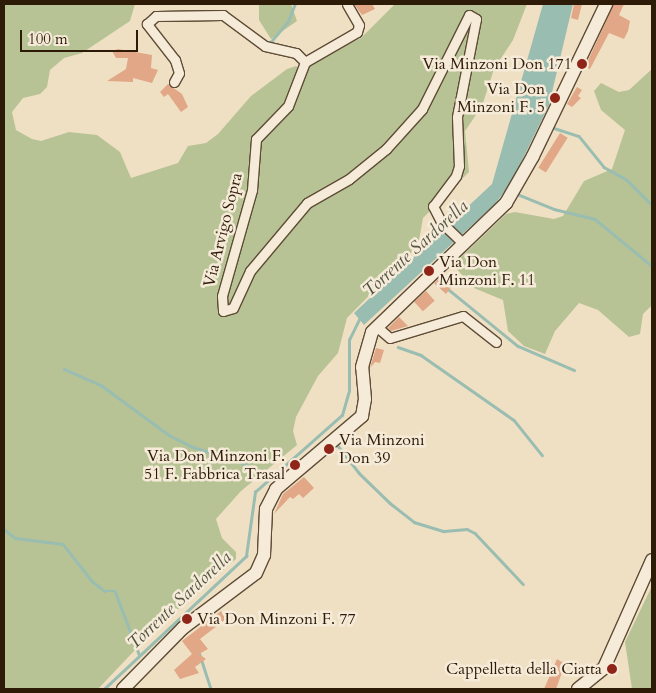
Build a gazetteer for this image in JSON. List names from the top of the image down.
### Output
{
  "streets": {
    "street": ["Via Arvigo Sopra"]
  },
  "water": ["Torrente Sardorella"],
  "places": [
    "Via Minzoni Don 171",
    "Via Don Minzoni F. 5",
    "Via Don Minzoni F. 11",
    "Via Minzoni Don 39",
    "Via Don Minzoni F. 51 F. Fabbrica Trasal",
    "Via Don Minzoni F. 77",
    "Cappelletta della Ciatta"
  ],
  "scale_bar": "100 m"
}
